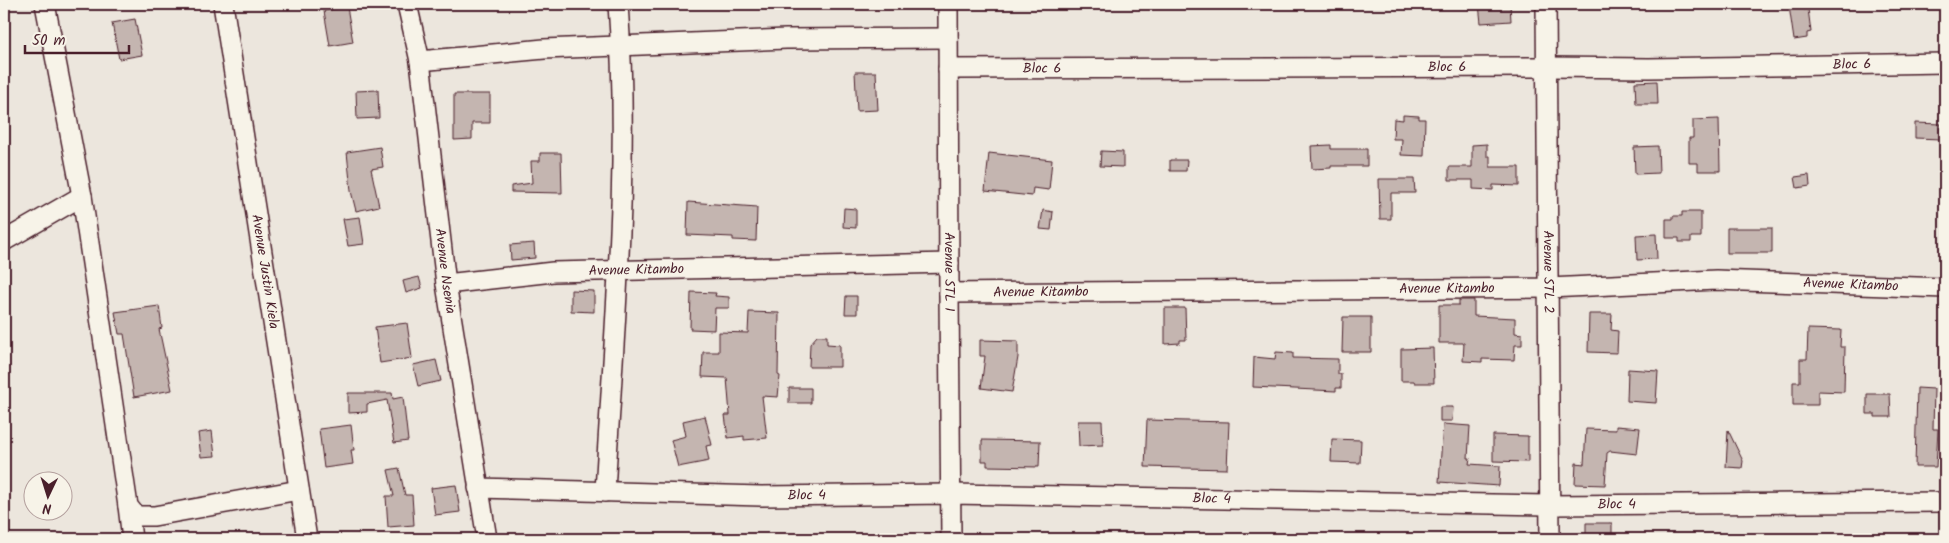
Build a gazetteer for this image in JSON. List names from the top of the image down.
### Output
{
  "streets": {
    "street": [
      "Bloc 6",
      "Avenue Kitambo",
      "Avenue Justin Kiela",
      "Avenue STL 2",
      "Avenue Nsenia",
      "Avenue STL 1",
      "Bloc 4"
    ]
  },
  "crossings": [
    ["Bloc 6", "Avenue STL 2"],
    ["Bloc 6", "Avenue STL 1"],
    ["Avenue Kitambo", "Avenue STL 2"],
    ["Avenue Kitambo", "Avenue Nsenia"],
    ["Avenue Kitambo", "Avenue STL 1"],
    ["Avenue STL 2", "Bloc 4"],
    ["Avenue Nsenia", "Bloc 4"],
    ["Avenue STL 1", "Bloc 4"]
  ],
  "scale_bar": "50 m",
  "north": "bottom"
}
